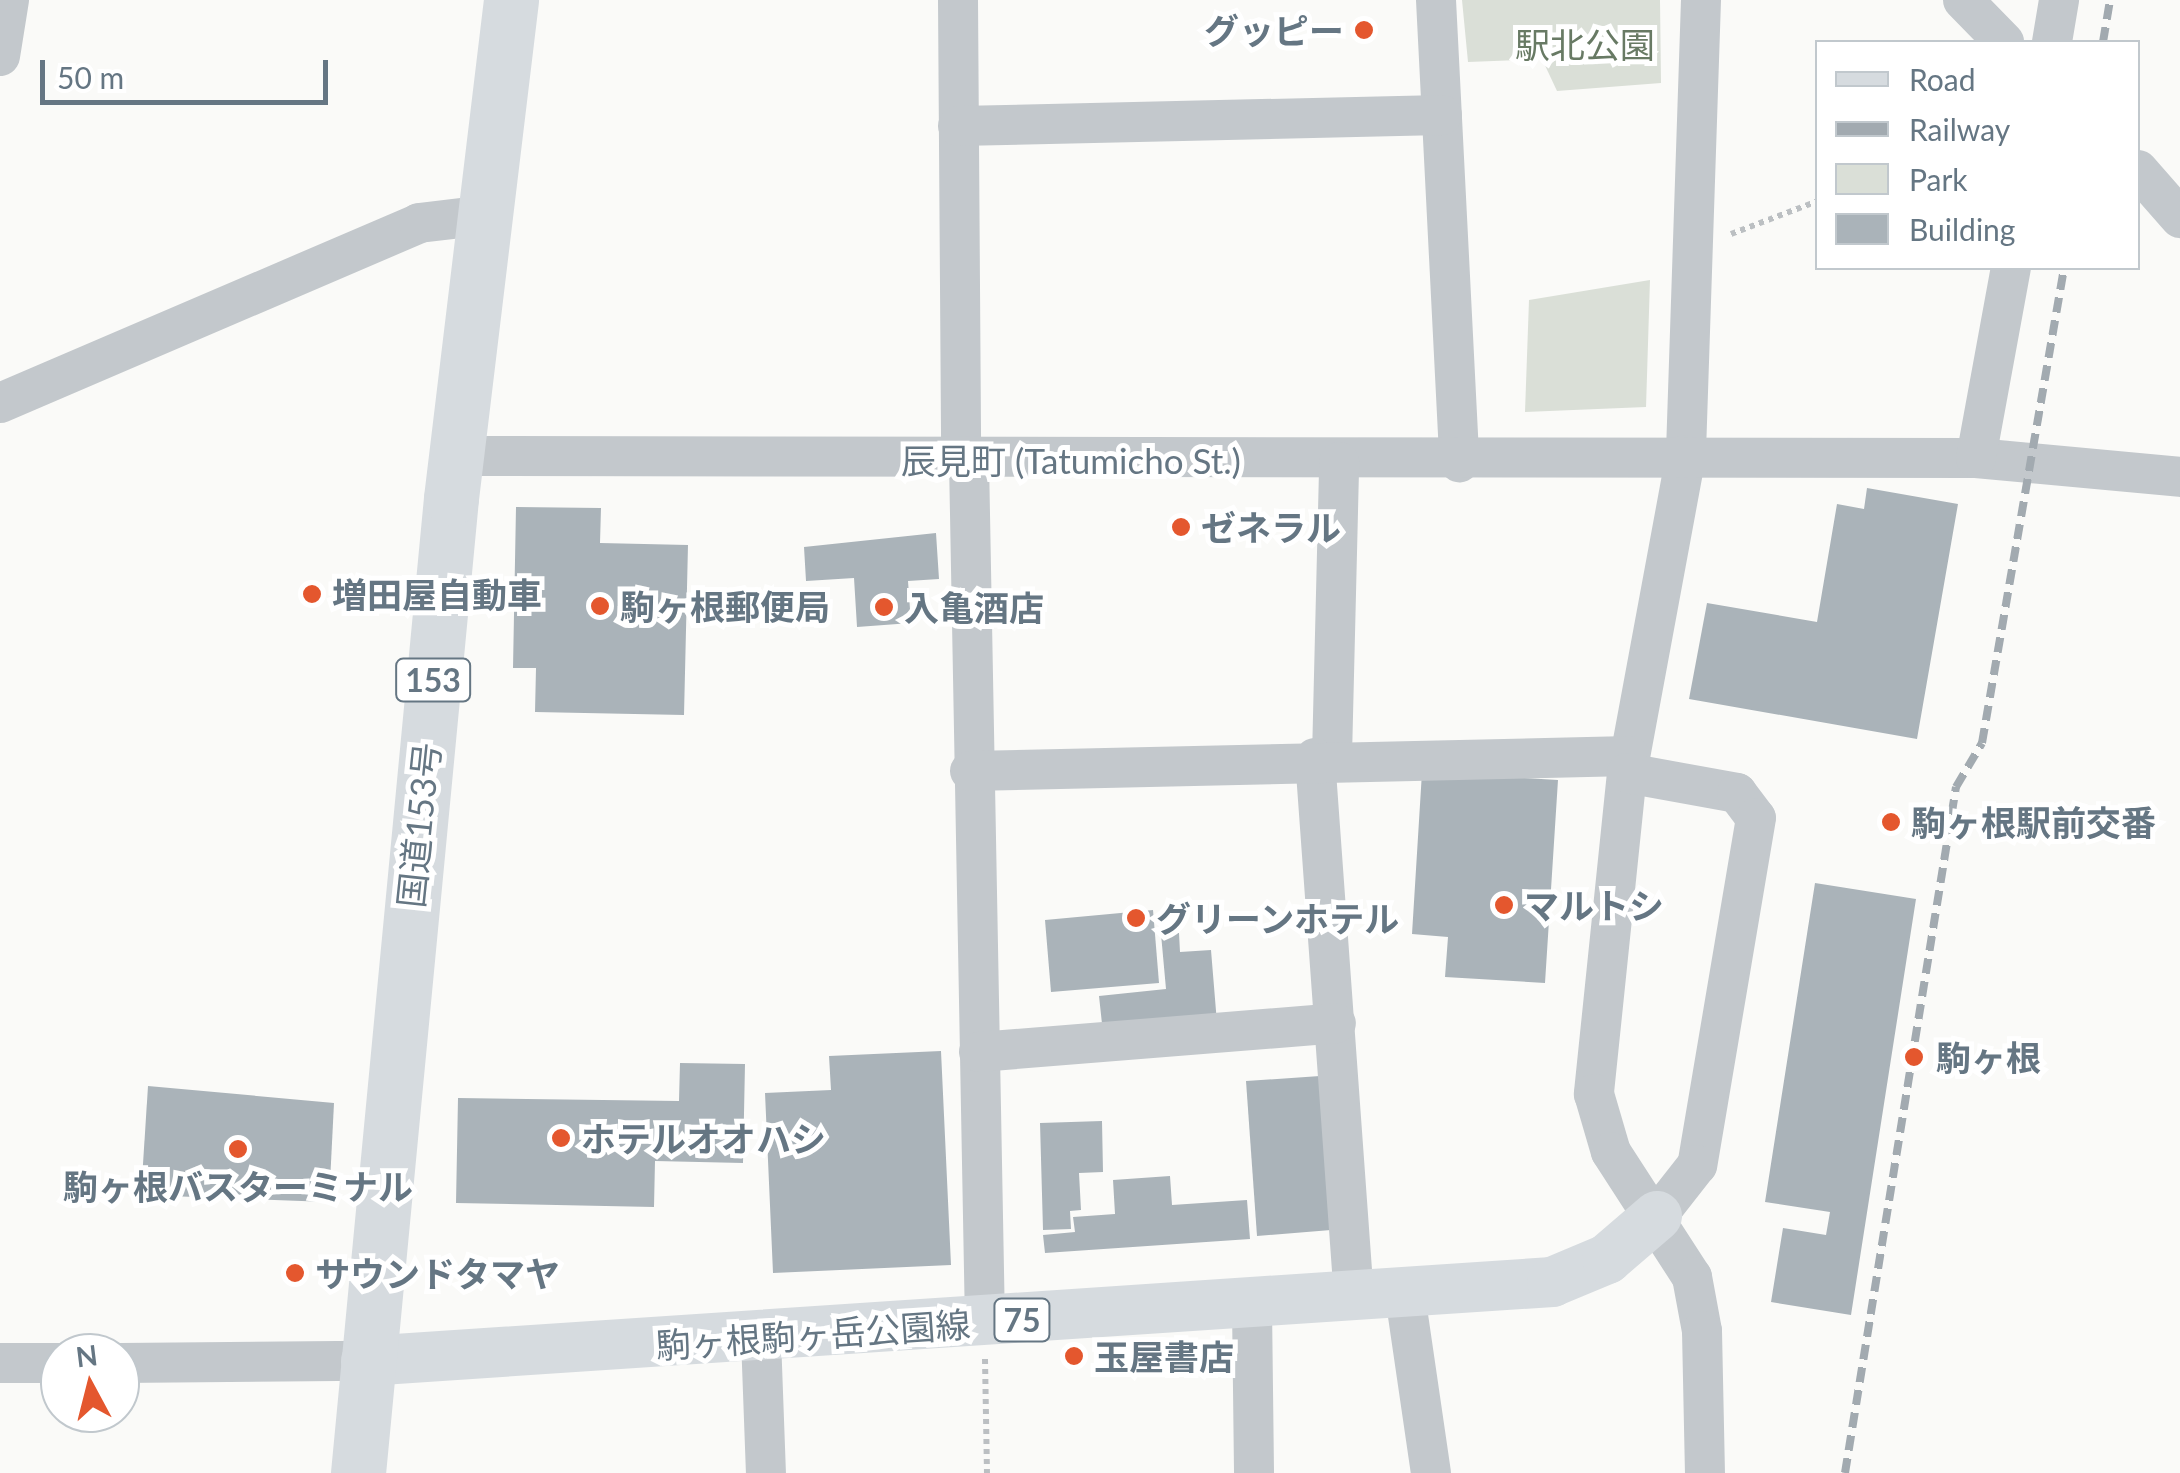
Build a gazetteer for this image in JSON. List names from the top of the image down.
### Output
{
  "streets": {
    "highway": ["153", "国道153号"],
    "main road": ["75", "駒ヶ根駒ヶ岳公園線"],
    "street": ["辰見町 (Tatumicho St.)"]
  },
  "crossings": [
    ["辰見町 (Tatumicho St.)", "国道153号"],
    ["国道153号", "駒ヶ根駒ヶ岳公園線"]
  ],
  "parks": ["駅北公園"],
  "places": [
    "グッピー",
    "ゼネラル",
    "増田屋自動車",
    "駒ヶ根郵便局",
    "入亀酒店",
    "駒ヶ根駅前交番",
    "マルトシ",
    "グリーンホテル",
    "駒ヶ根",
    "ホテルオオハシ",
    "駒ヶ根バスターミナル",
    "サウンドタマヤ",
    "玉屋書店"
  ],
  "legend": [
    "Road",
    "Railway",
    "Park",
    "Building"
  ],
  "scale_bar": "50 m",
  "north": "top"
}
